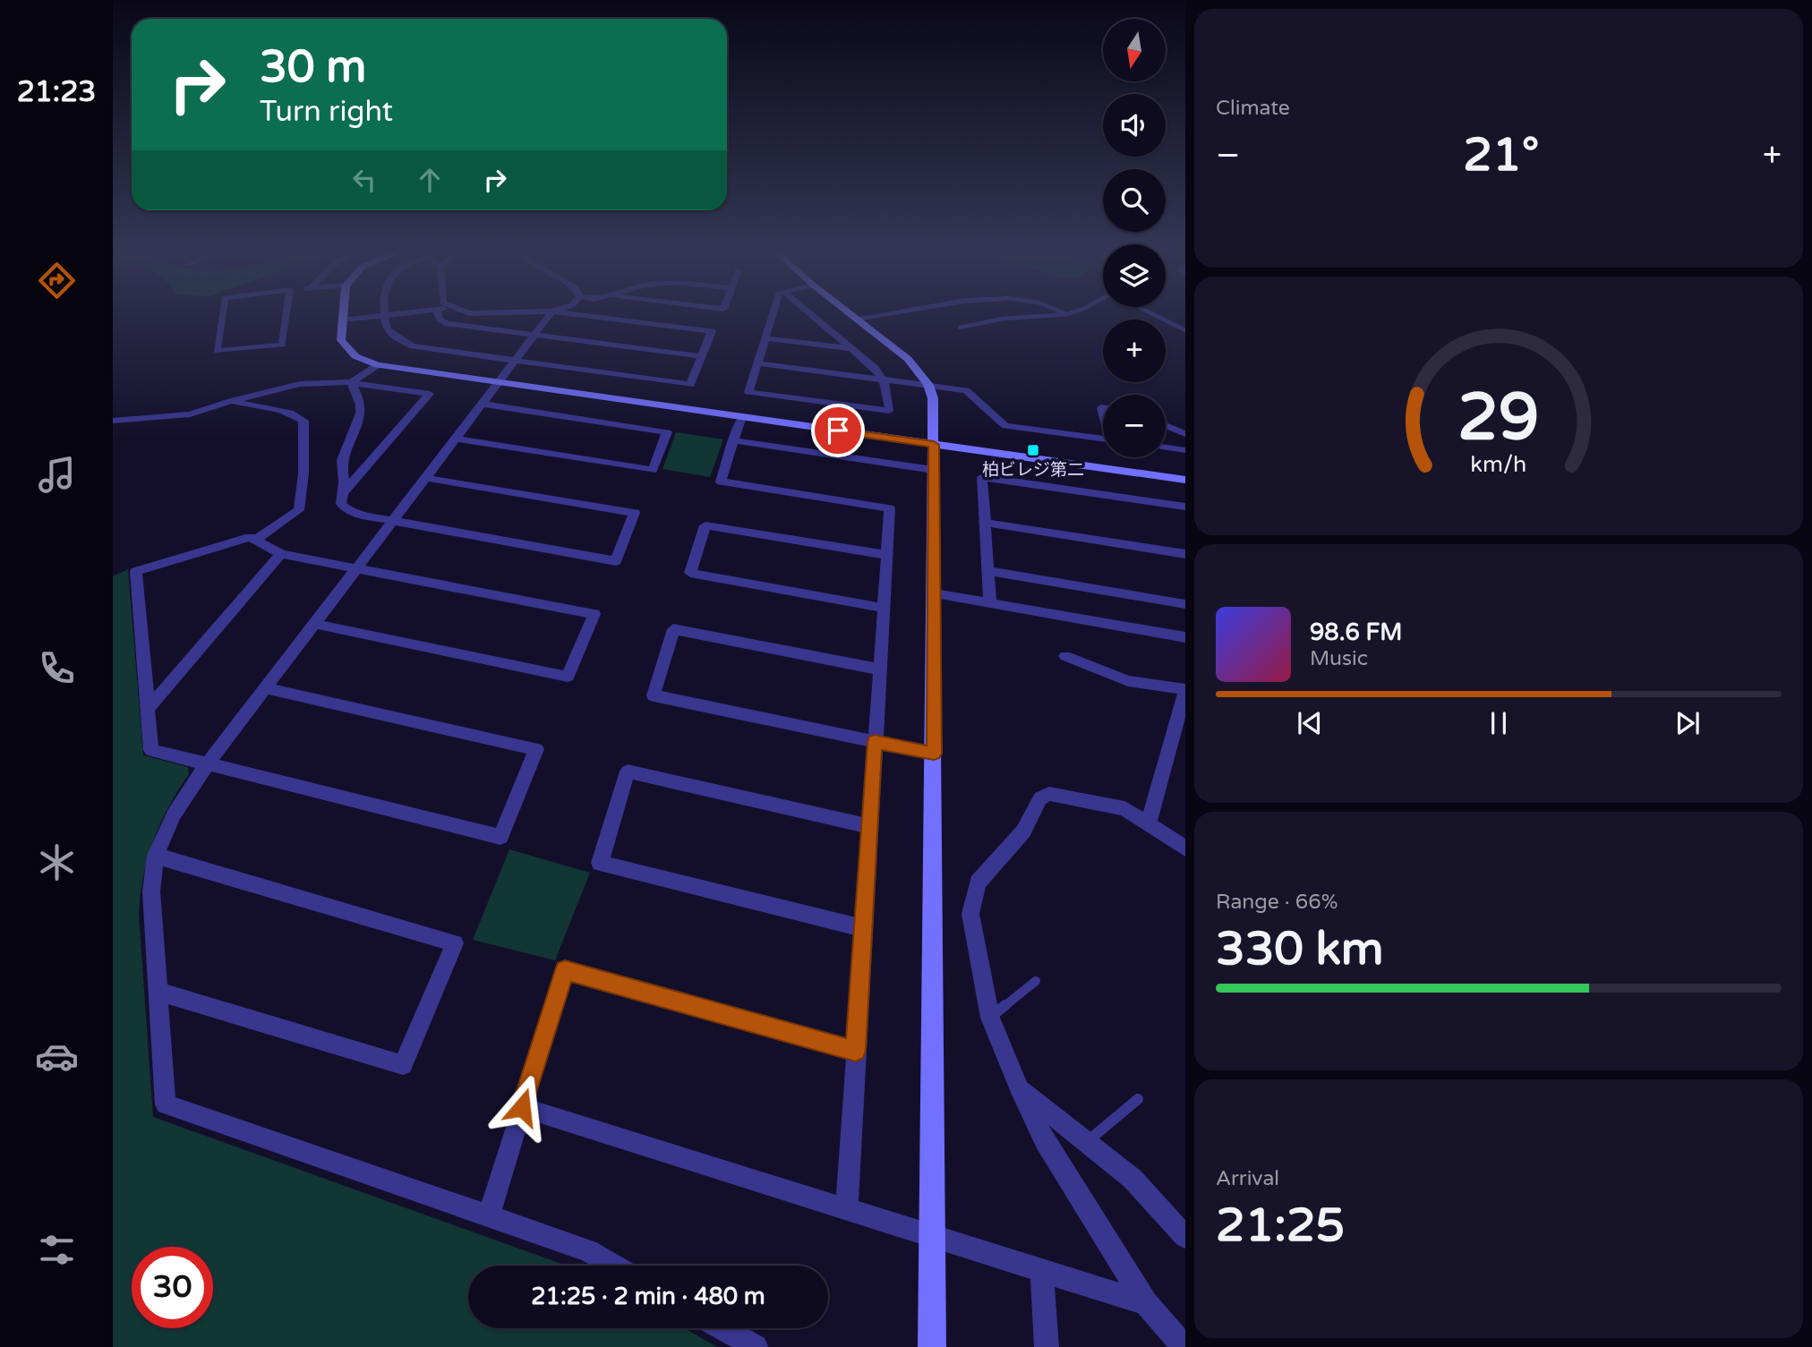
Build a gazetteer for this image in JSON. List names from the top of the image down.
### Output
{
  "places": {
    "transit": ["柏ビレジ第二"]
  },
  "north": "bottom",
  "page": {
    "tabs": "21:23",
    "tile": [
      "Climate",
      ["Range · 66%", "330 km"],
      ["Arrival", "21:25"]
    ],
    "map_buttons": ["+", "−"],
    "turn": ["30 m", "Turn right"],
    "heat": ["−", "21°", "+"],
    "song": ["98.6 FM", "Music"],
    "limit": "30",
    "trip": "21:25 · 2 min · 480 m",
    "gauge": ["29", "km/h"]
  }
}
